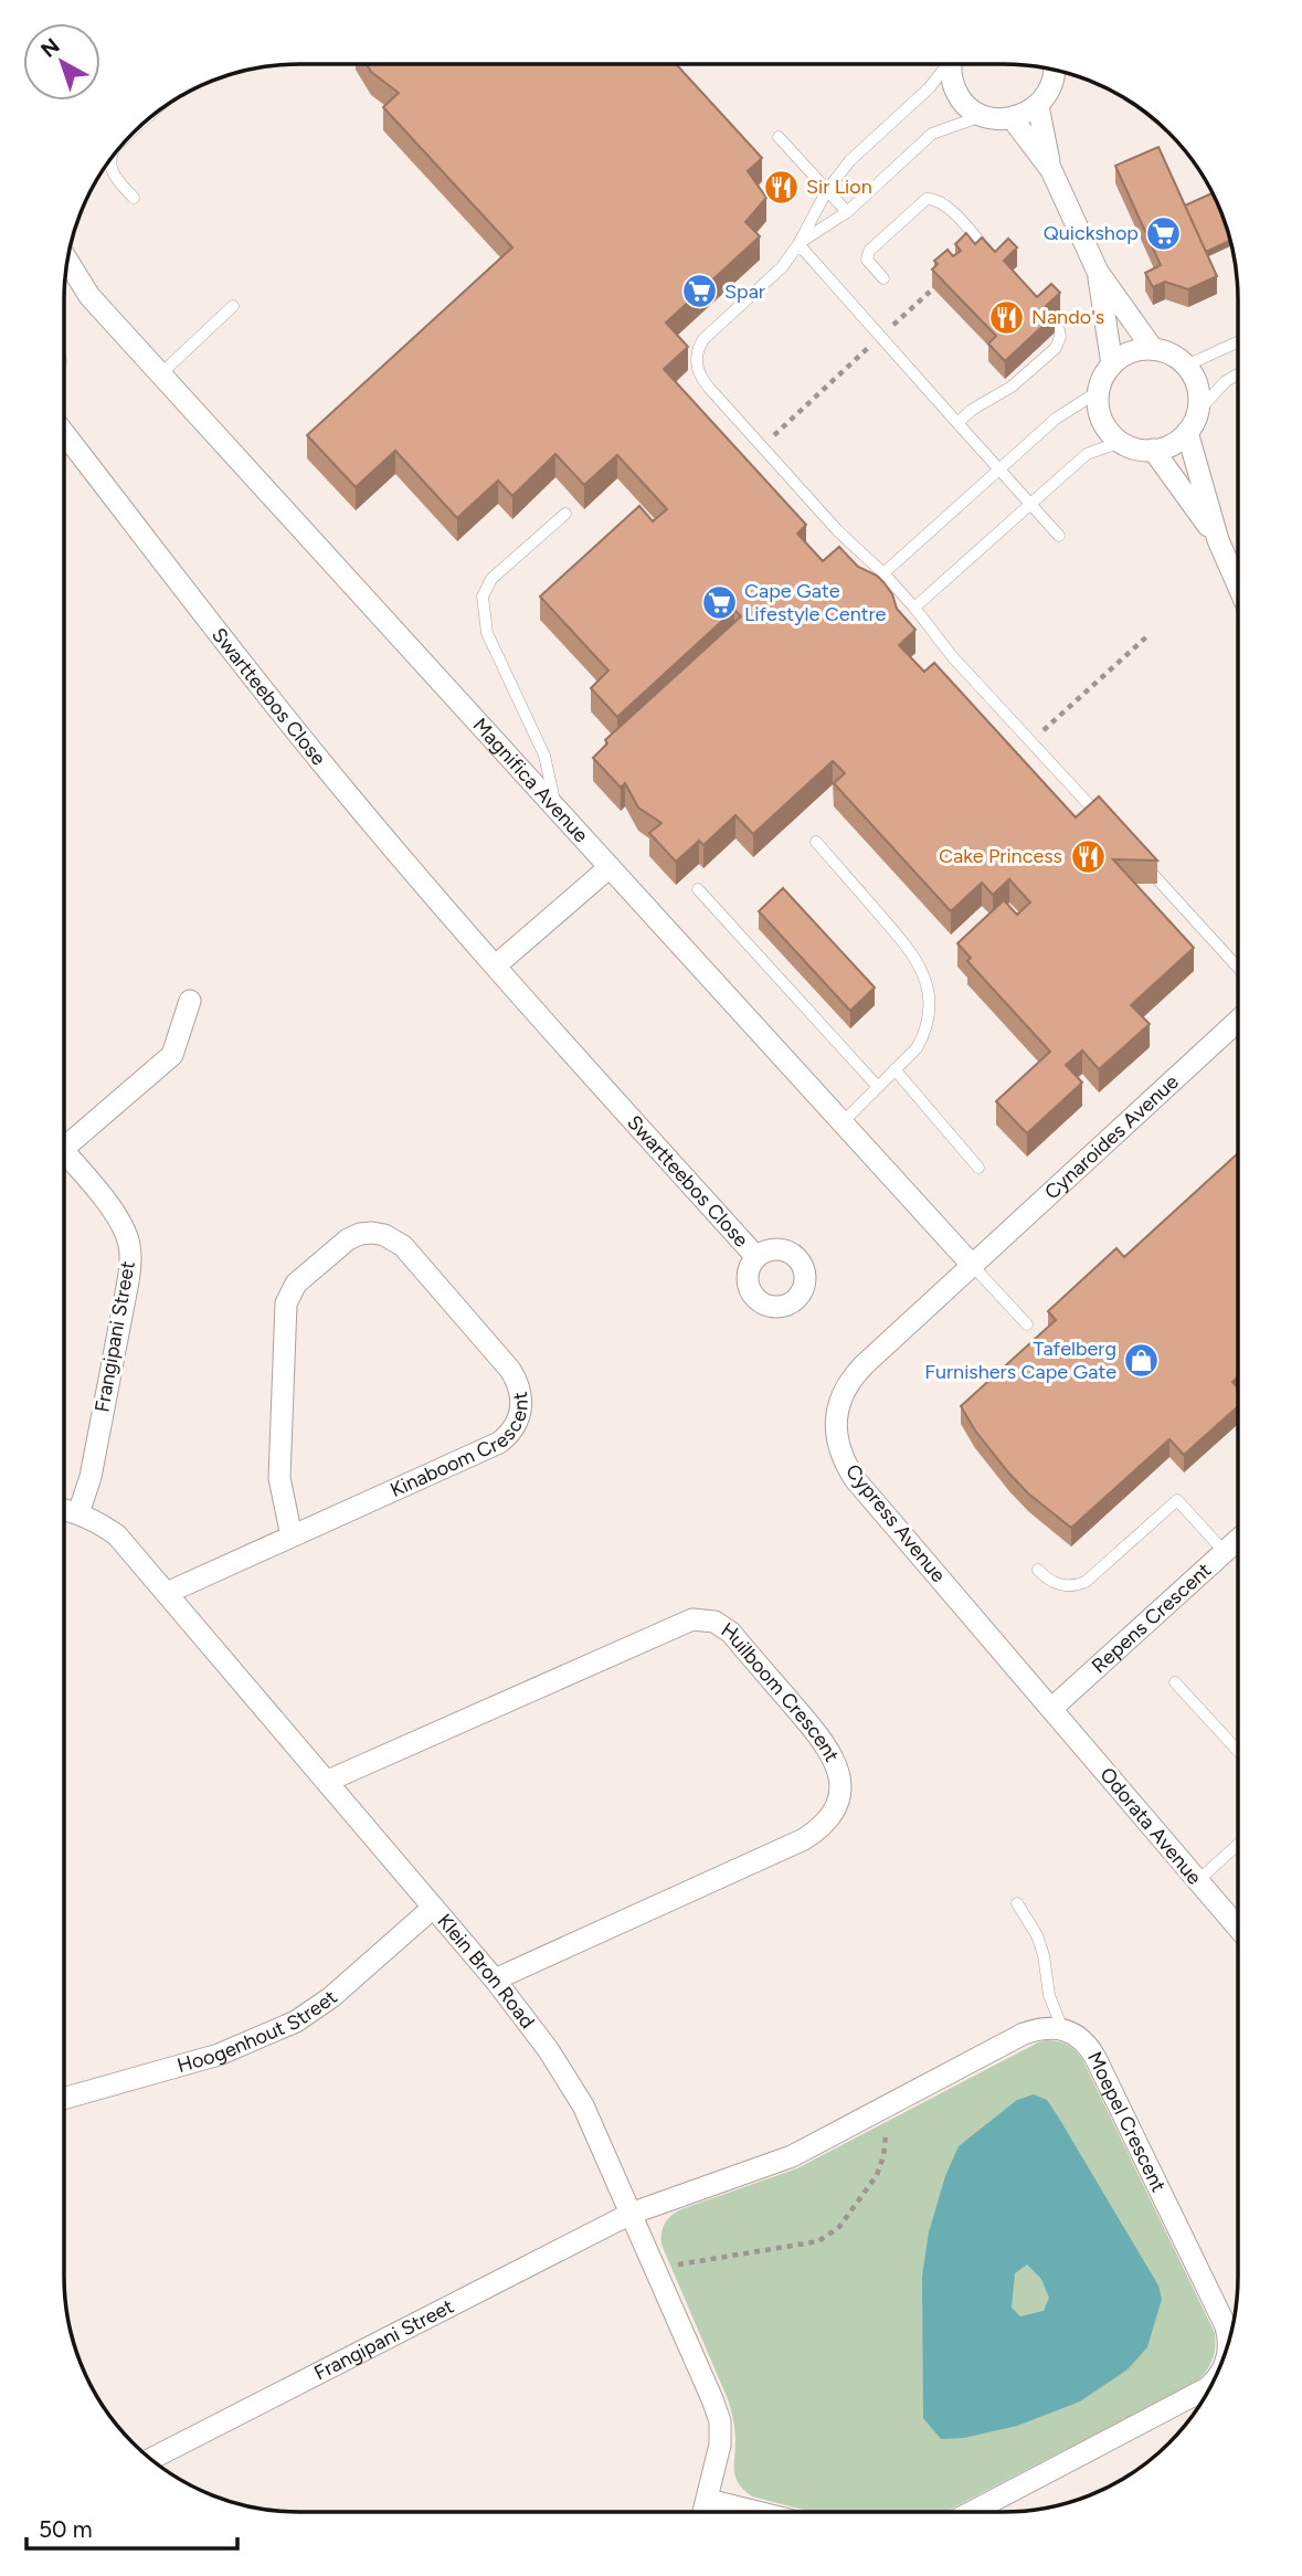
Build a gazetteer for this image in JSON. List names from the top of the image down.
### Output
{
  "streets": {
    "street": [
      "Swartteebos Close",
      "Magnifica Avenue",
      "Cynaroides Avenue",
      "Frangipani Street",
      "Kinaboom Crescent",
      "Cypress Avenue",
      "Repens Crescent",
      "Huilboom Crescent",
      "Odorata Avenue",
      "Klein Bron Road",
      "Hoogenhout Street",
      "Moepel Crescent"
    ]
  },
  "crossings": [
    ["Magnifica Avenue", "Cynaroides Avenue"],
    ["Magnifica Avenue", "Cypress Avenue"],
    ["Cynaroides Avenue", "Cypress Avenue"],
    ["Frangipani Street", "Klein Bron Road"],
    ["Kinaboom Crescent", "Klein Bron Road"],
    ["Cypress Avenue", "Repens Crescent"],
    ["Cypress Avenue", "Odorata Avenue"],
    ["Repens Crescent", "Odorata Avenue"],
    ["Huilboom Crescent", "Klein Bron Road"],
    ["Klein Bron Road", "Hoogenhout Street"]
  ],
  "places": {
    "restaurant": ["Sir Lion", "Nando's", "Cake Princess"],
    "supermarket": ["Quickshop", "Spar", "Cape Gate Lifestyle Centre"],
    "shop": ["Tafelberg Furnishers Cape Gate"]
  },
  "scale_bar": "50 m",
  "north": "top left"
}
